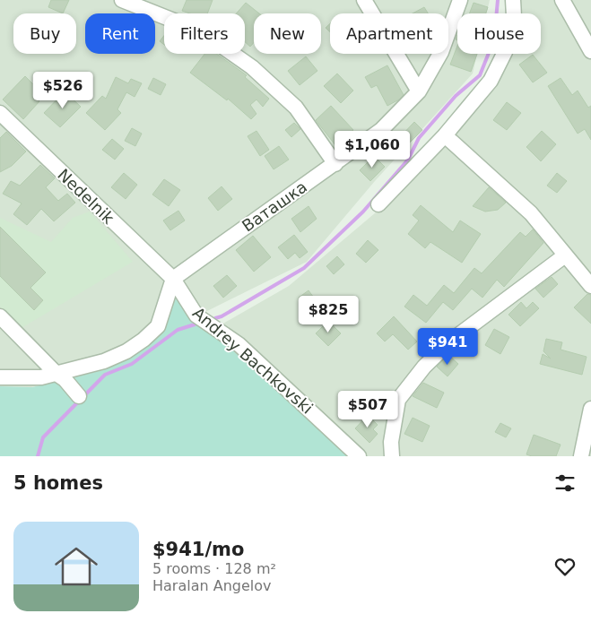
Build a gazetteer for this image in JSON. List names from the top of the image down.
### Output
{
  "streets": {
    "street": ["Nedelnik", "Ваташка", "Andrey Bachkovski"]
  },
  "crossings": [
    ["Nedelnik", "Ваташка"],
    ["Nedelnik", "Andrey Bachkovski"],
    ["Ваташка", "Andrey Bachkovski"]
  ],
  "page": {
    "chip": [
      "Buy",
      "Rent",
      "Filters",
      "New",
      "Apartment",
      "House"
    ],
    "price": [
      "$526",
      "$1,060",
      "$825",
      "$941",
      "$507"
    ],
    "heading": "5 homes",
    "list": [
      {
        "name": "$941/mo",
        "note": "5 rooms · 128 m² · Haralan Angelov"
      }
    ]
  }
}
